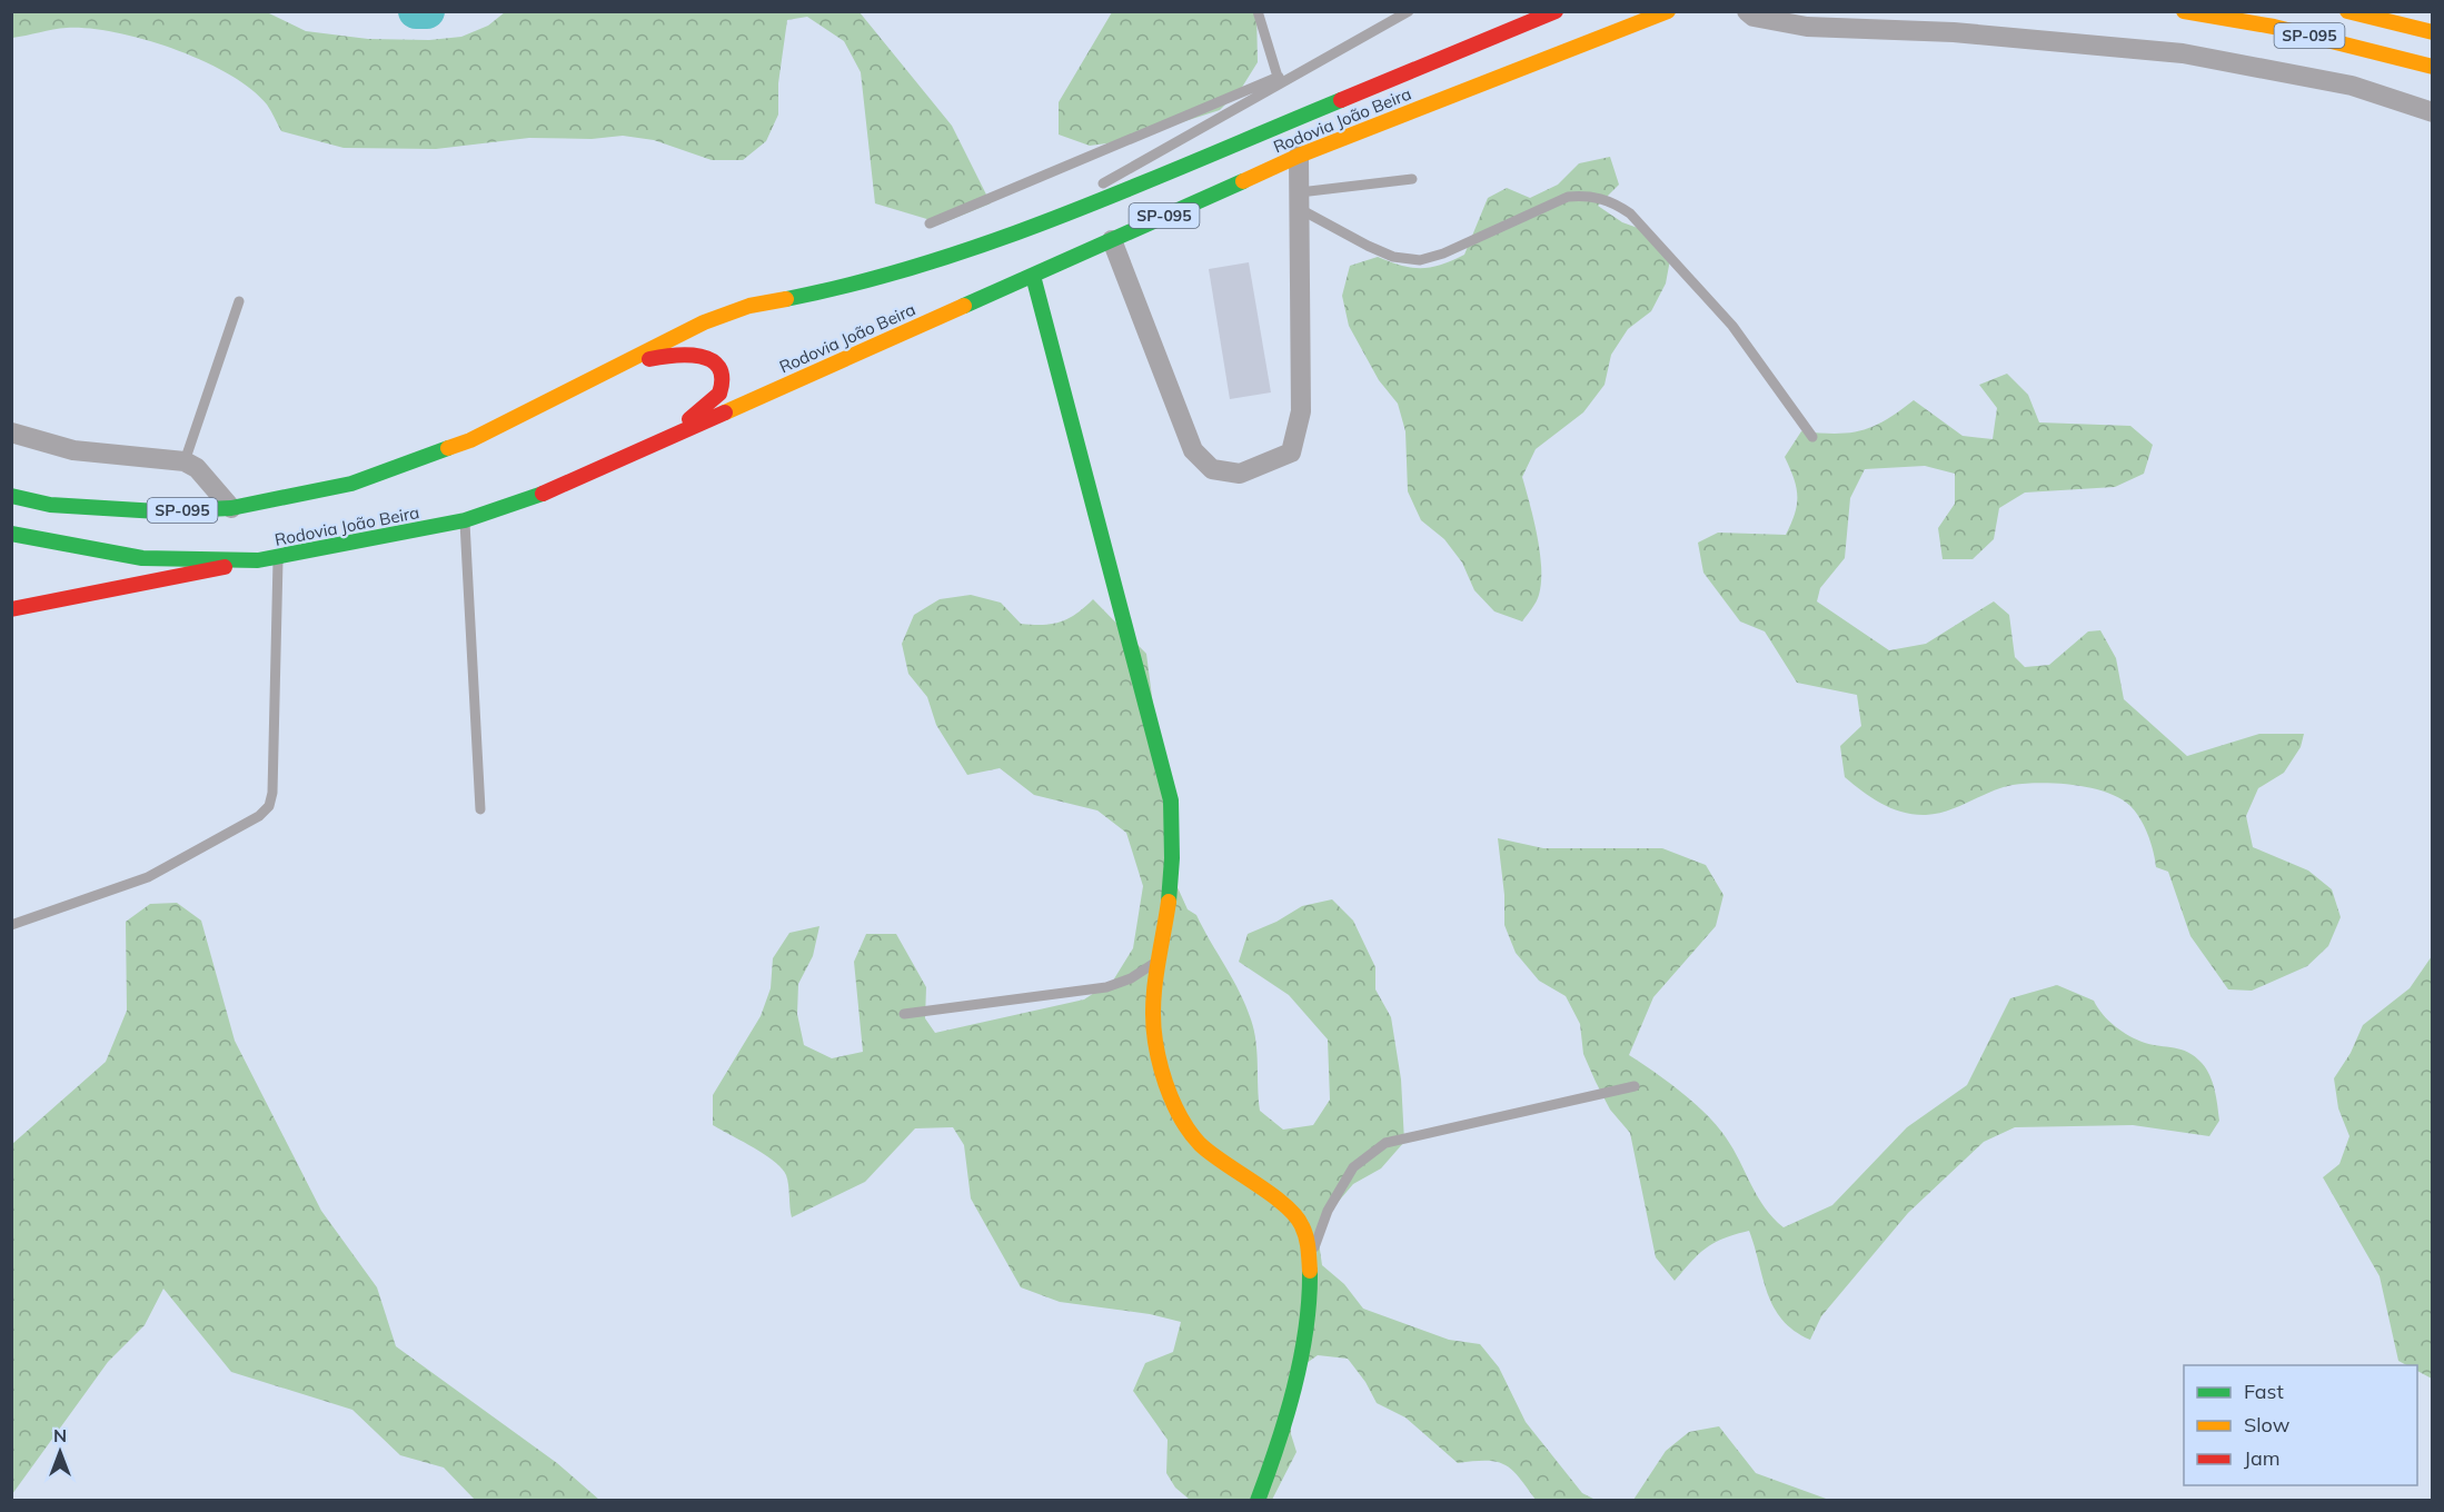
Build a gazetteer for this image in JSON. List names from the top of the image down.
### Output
{
  "streets": {
    "main road": ["SP-095", "Rodovia João Beira"]
  },
  "legend": ["Fast", "Slow", "Jam"],
  "north": "top"
}
